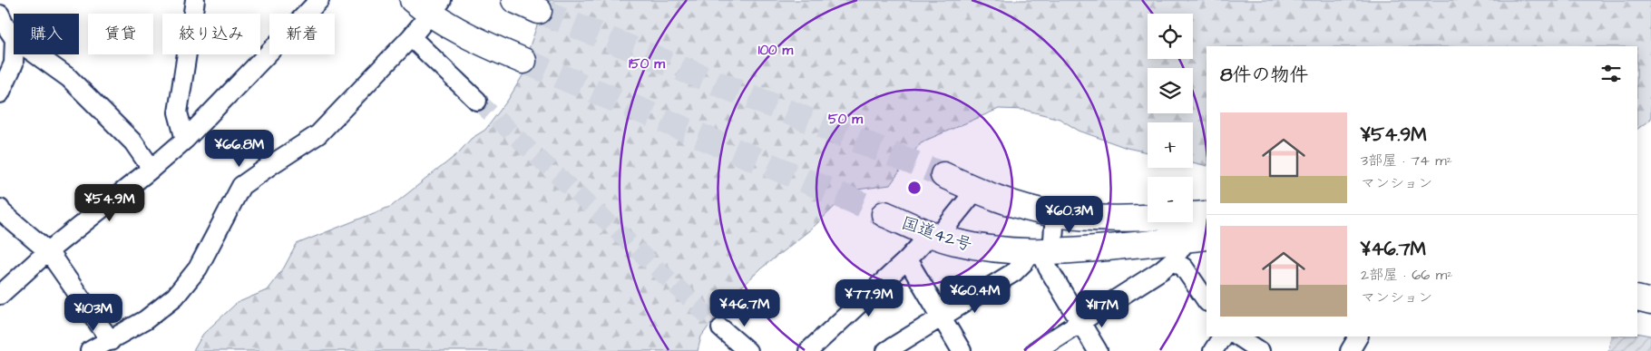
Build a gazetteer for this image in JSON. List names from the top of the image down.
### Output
{
  "streets": {
    "highway": ["国道42号"]
  },
  "page": {
    "map_buttons": ["+", "−"],
    "chip": [
      "購入",
      "賃貸",
      "絞り込み",
      "新着"
    ],
    "heading": "8件の物件",
    "list": [
      {
        "name": "¥54.9M",
        "note": "3部屋 · 74 m² · マンション"
      },
      {
        "name": "¥46.7M",
        "note": "2部屋 · 66 m² · マンション"
      }
    ],
    "price": [
      "¥66.8M",
      "¥54.9M",
      "¥60.3M",
      "¥60.4M",
      "¥77.9M",
      "¥46.7M",
      "¥117M",
      "¥103M"
    ]
  },
  "rings": ["100 m", "150 m", "50 m"]
}
